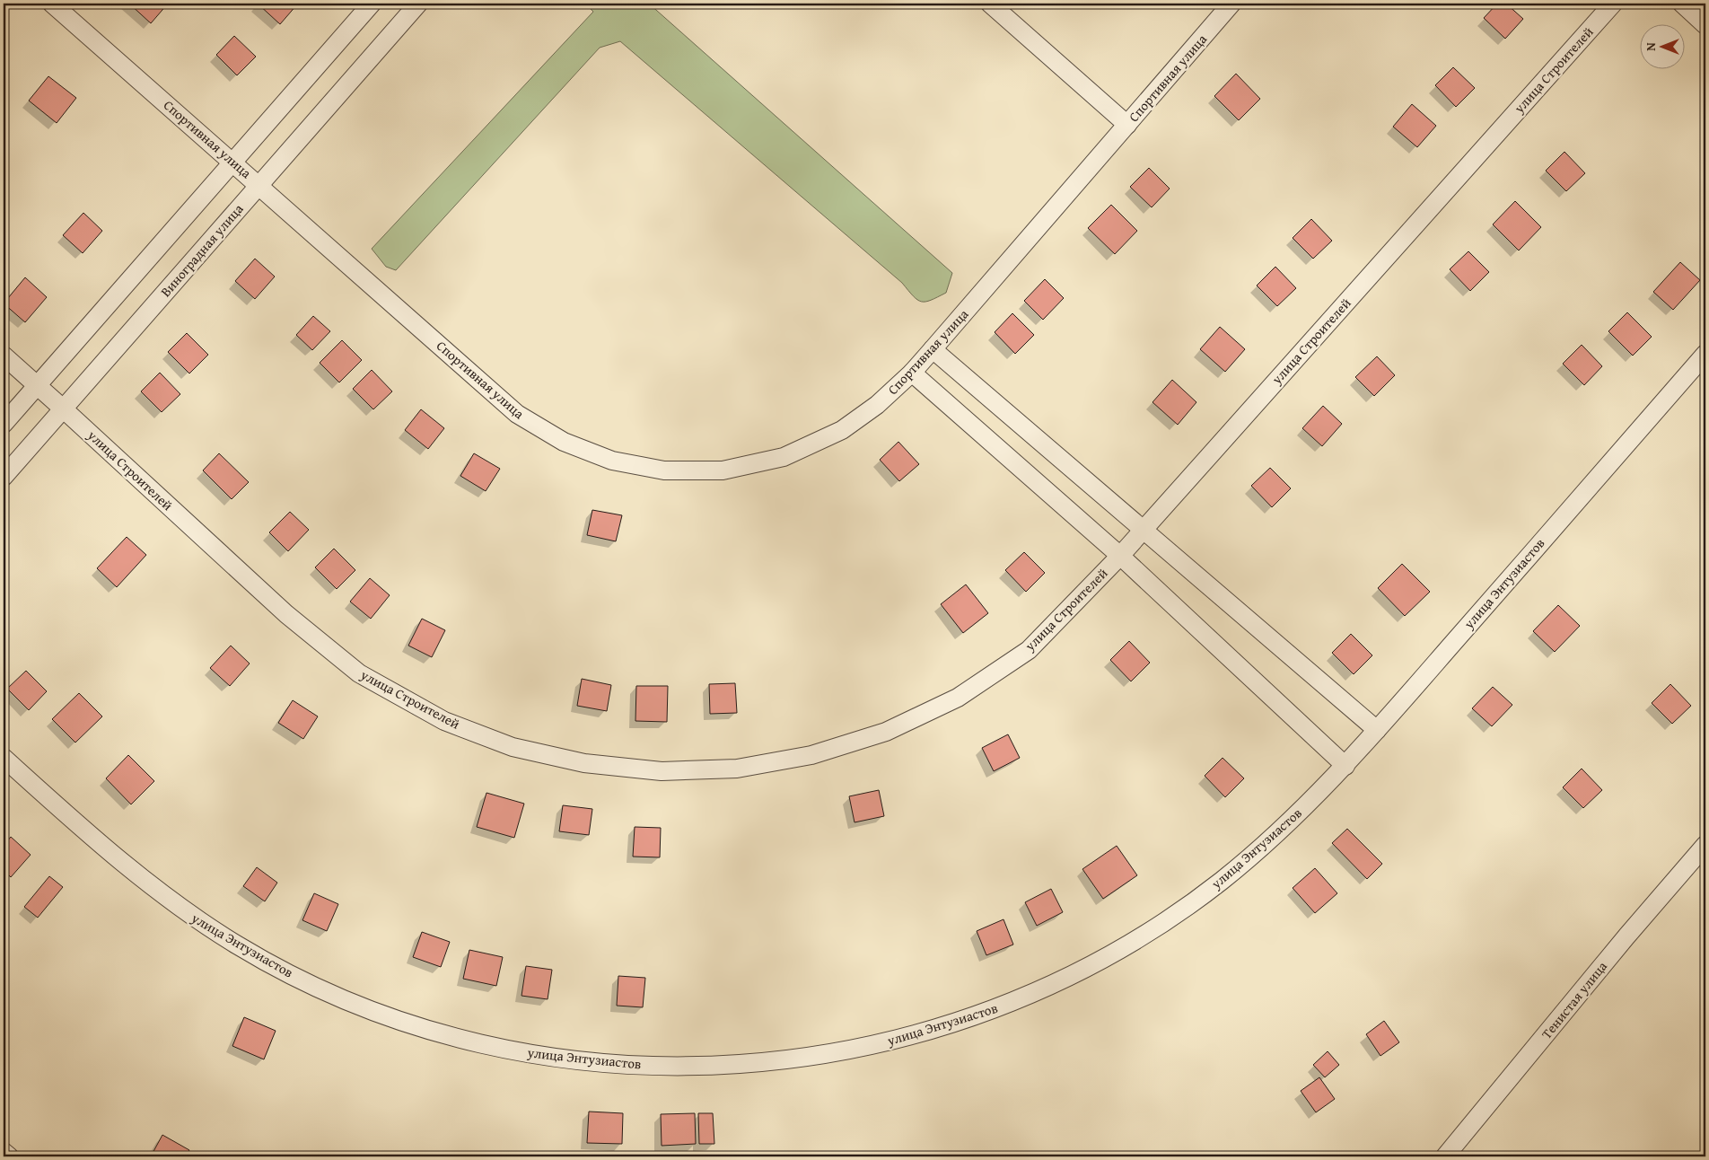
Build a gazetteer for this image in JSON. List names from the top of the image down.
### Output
{
  "streets": {
    "street": [
      "улица Строителей",
      "Спортивная улица",
      "Виноградная улица",
      "улица Энтузиастов",
      "Тенистая улица"
    ]
  },
  "crossings": [
    ["улица Строителей", "Виноградная улица"],
    ["Спортивная улица", "Виноградная улица"]
  ],
  "north": "left"
}
